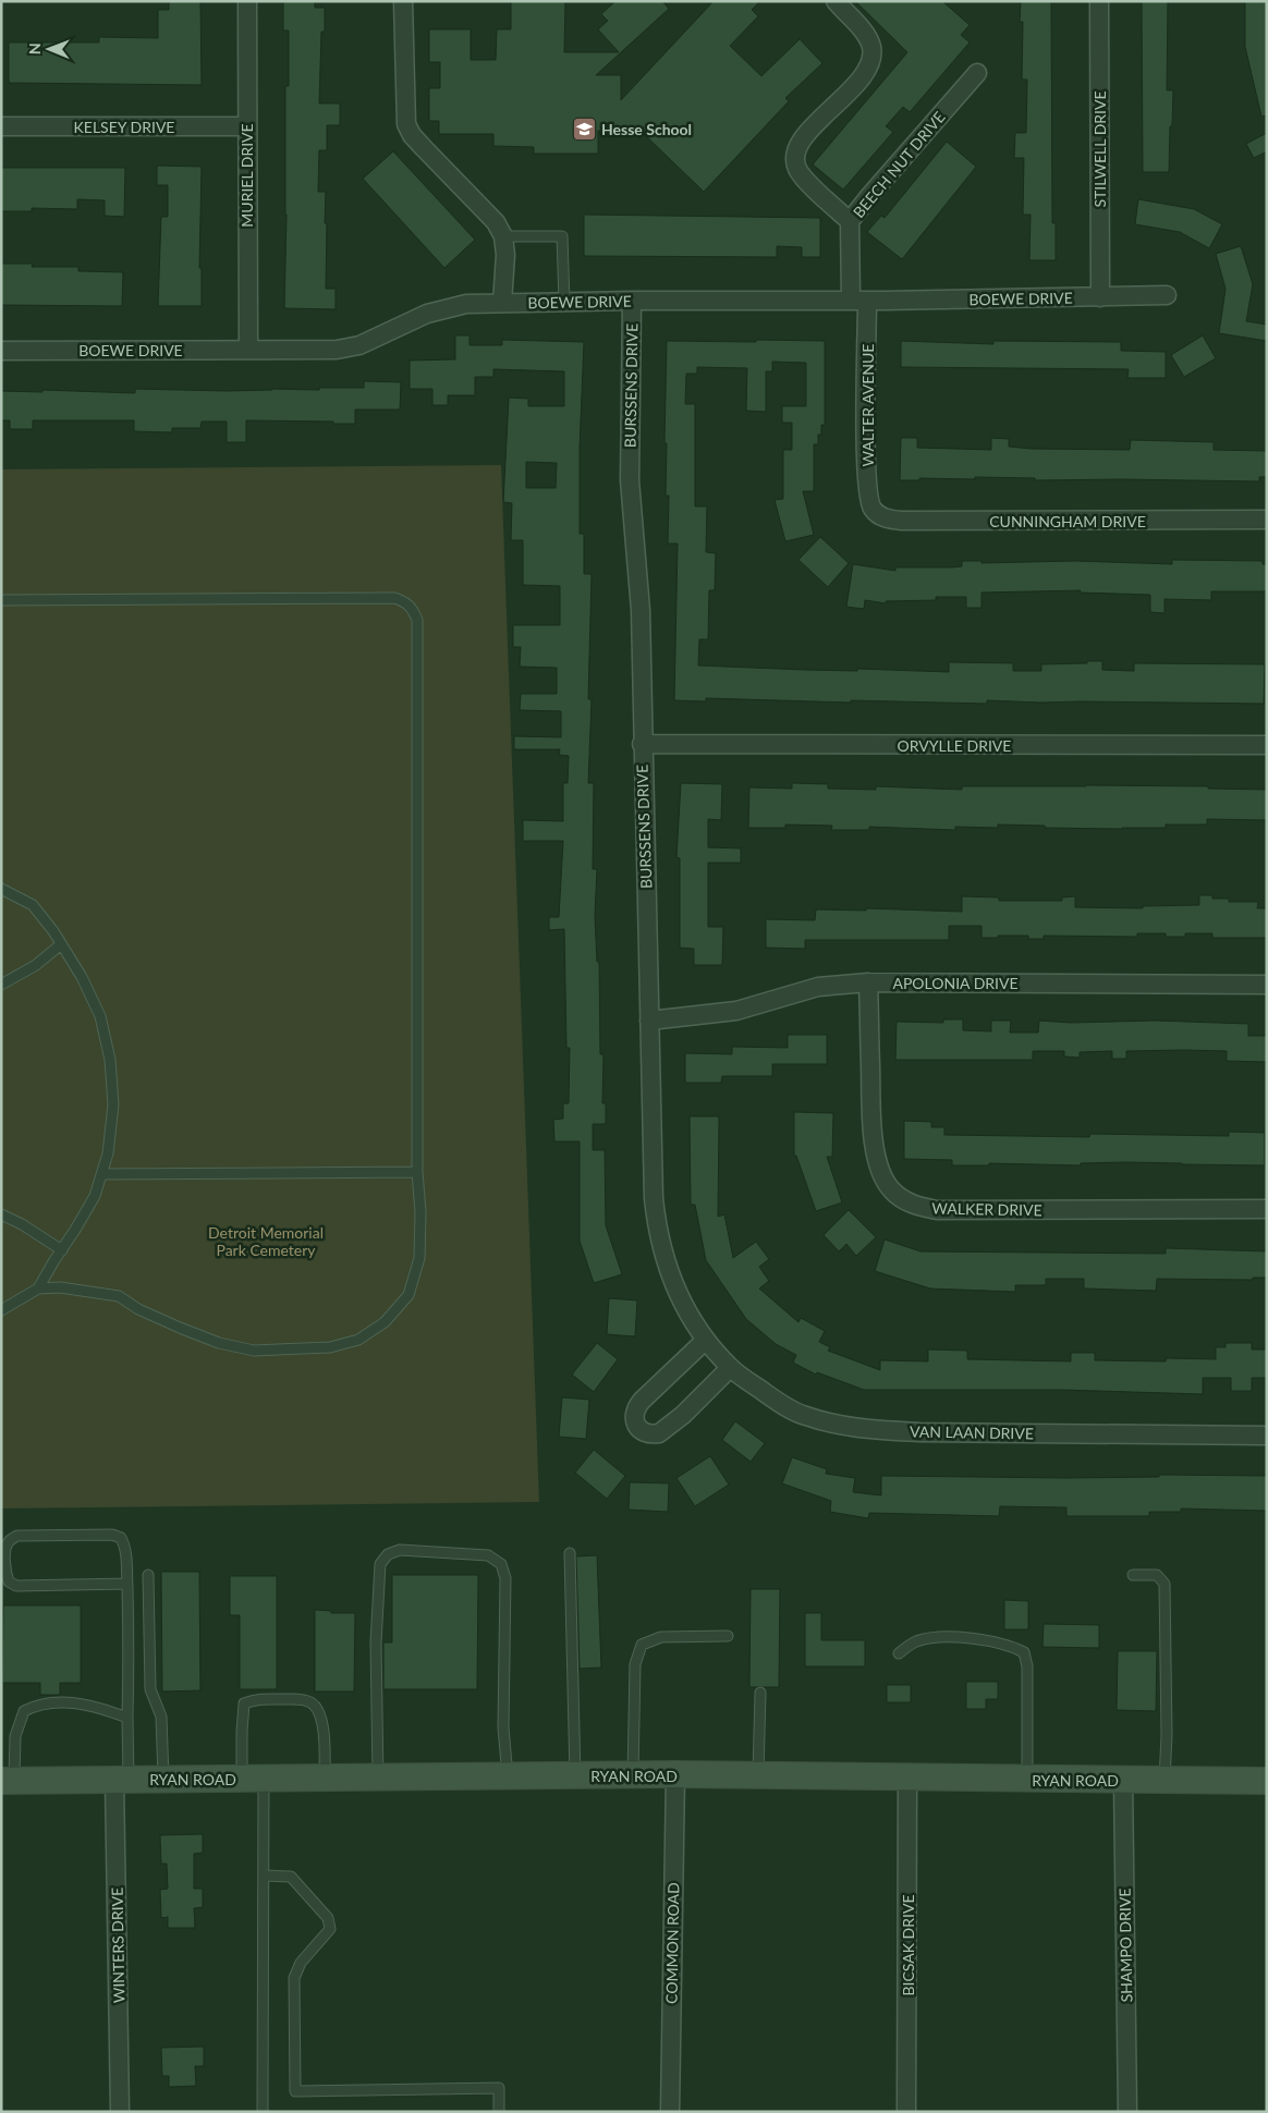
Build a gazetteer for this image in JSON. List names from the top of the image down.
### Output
{
  "streets": {
    "main road": ["RYAN ROAD"],
    "street": [
      "KELSEY DRIVE",
      "STILWELL DRIVE",
      "BEECH NUT DRIVE",
      "MURIEL DRIVE",
      "BOEWE DRIVE",
      "BURSSENS DRIVE",
      "WALTER AVENUE",
      "CUNNINGHAM DRIVE",
      "ORVYLLE DRIVE",
      "APOLONIA DRIVE",
      "WALKER DRIVE",
      "VAN LAAN DRIVE",
      "COMMON ROAD",
      "WINTERS DRIVE",
      "BICSAK DRIVE",
      "SHAMPO DRIVE"
    ]
  },
  "crossings": [
    ["KELSEY DRIVE", "MURIEL DRIVE"],
    ["STILWELL DRIVE", "BOEWE DRIVE"],
    ["BEECH NUT DRIVE", "BOEWE DRIVE"],
    ["BEECH NUT DRIVE", "WALTER AVENUE"],
    ["MURIEL DRIVE", "BOEWE DRIVE"],
    ["BOEWE DRIVE", "BURSSENS DRIVE"],
    ["BOEWE DRIVE", "WALTER AVENUE"],
    ["BURSSENS DRIVE", "ORVYLLE DRIVE"],
    ["BURSSENS DRIVE", "APOLONIA DRIVE"],
    ["BURSSENS DRIVE", "VAN LAAN DRIVE"],
    ["WALTER AVENUE", "CUNNINGHAM DRIVE"],
    ["APOLONIA DRIVE", "WALKER DRIVE"],
    ["RYAN ROAD", "COMMON ROAD"],
    ["RYAN ROAD", "WINTERS DRIVE"],
    ["RYAN ROAD", "BICSAK DRIVE"],
    ["RYAN ROAD", "SHAMPO DRIVE"]
  ],
  "parks": ["Detroit Memorial Park Cemetery"],
  "places": {
    "school or university": ["Hesse School"]
  },
  "north": "left"
}
